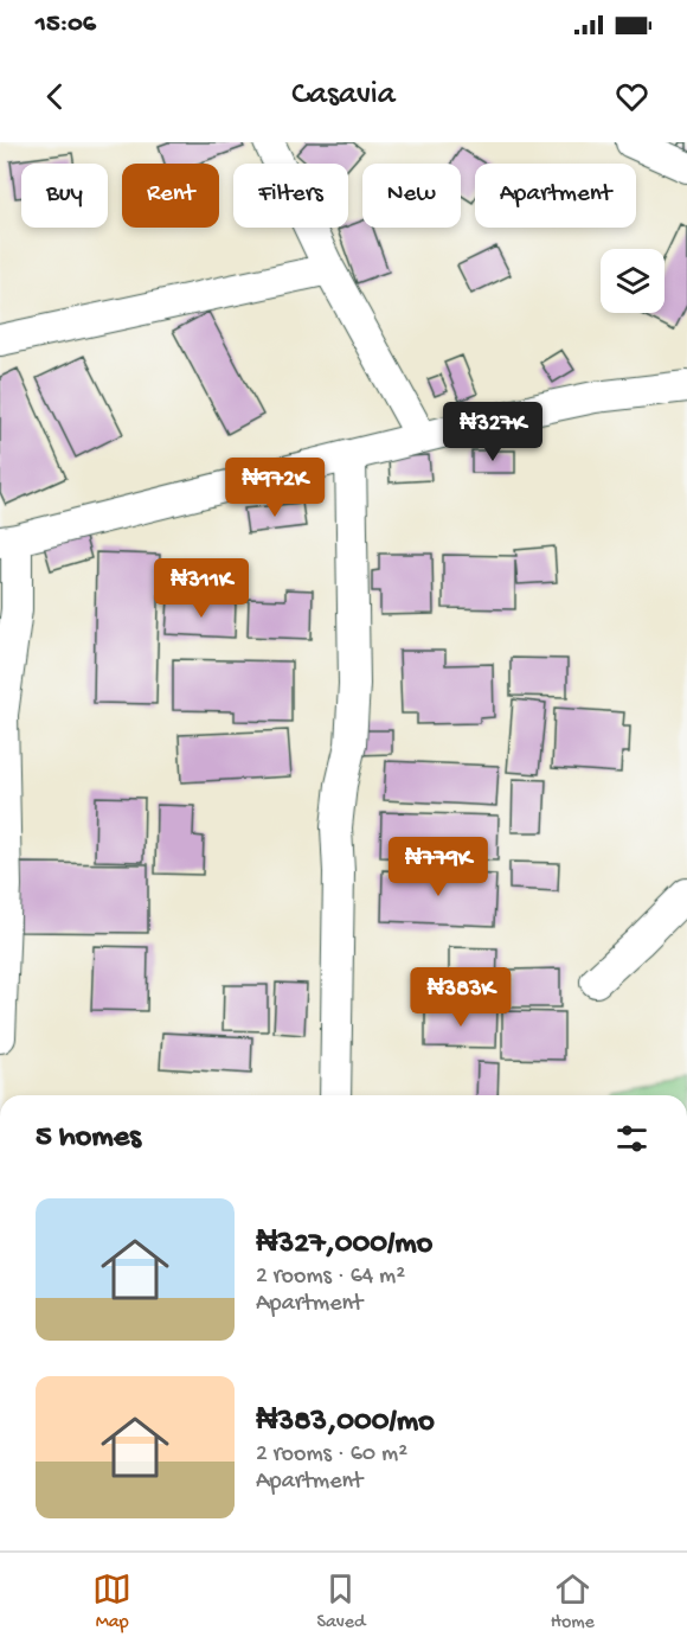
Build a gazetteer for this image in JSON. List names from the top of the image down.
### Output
{
  "page": {
    "status": "15:06",
    "header": "Casavia",
    "chip": [
      "Buy",
      "Rent",
      "Filters",
      "New",
      "Apartment"
    ],
    "price": [
      "₦327K",
      "₦972K",
      "₦311K",
      "₦779K",
      "₦383K"
    ],
    "heading": "5 homes",
    "list": [
      {
        "name": "₦327,000/mo",
        "note": "2 rooms · 64 m² · Apartment"
      },
      {
        "name": "₦383,000/mo",
        "note": "2 rooms · 60 m² · Apartment"
      }
    ],
    "tabs": ["Map", "Saved", "Home"]
  }
}
